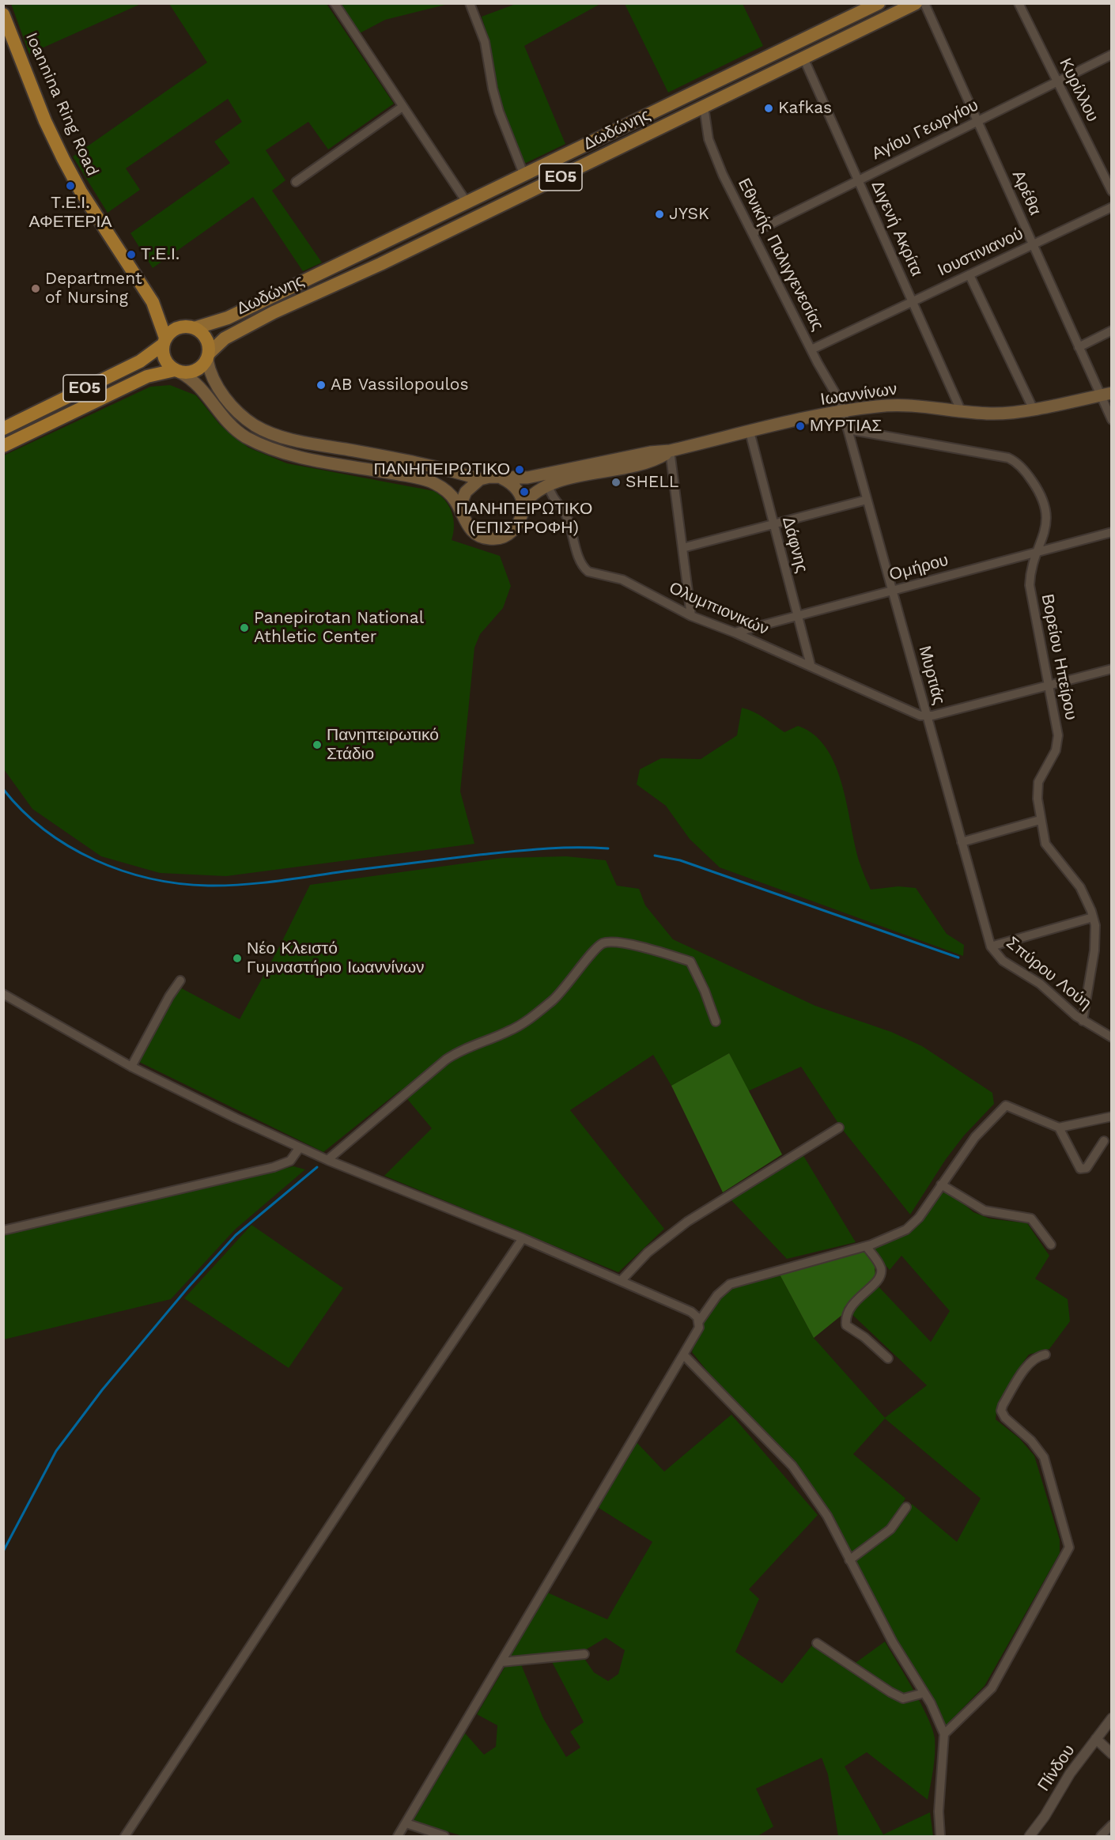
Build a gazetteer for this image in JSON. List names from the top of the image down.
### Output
{
  "streets": {
    "highway": ["Ioannina Ring Road", "ΕΟ5"],
    "main road": ["Δωδώνης", "Ιωαννίνων"],
    "street": [
      "Κυρίλλου",
      "Αγίου Γεωργίου",
      "Αρέθα",
      "Διγενή Ακρίτα",
      "Ιουστινιανού",
      "Εθνικής Παλιγγενεσίας",
      "Δάφνης",
      "Ομήρου",
      "Ολυμπιονικών",
      "Βορείου Ηπείρου",
      "Μυρτιάς",
      "Σπύρου Λούη",
      "Πίνδου"
    ]
  },
  "crossings": [
    ["Κυρίλλου", "Αγίου Γεωργίου"],
    ["Ioannina Ring Road", "Δωδώνης"],
    ["Ioannina Ring Road", "ΕΟ5"],
    ["Δωδώνης", "ΕΟ5"],
    ["Δωδώνης", "Διγενή Ακρίτα"],
    ["Δωδώνης", "Εθνικής Παλιγγενεσίας"],
    ["Αγίου Γεωργίου", "Αρέθα"],
    ["Αγίου Γεωργίου", "Διγενή Ακρίτα"],
    ["Αγίου Γεωργίου", "Εθνικής Παλιγγενεσίας"],
    ["Αρέθα", "Ιουστινιανού"],
    ["Αρέθα", "Ιωαννίνων"],
    ["Διγενή Ακρίτα", "Ιουστινιανού"],
    ["Διγενή Ακρίτα", "Ιωαννίνων"],
    ["Ιουστινιανού", "Εθνικής Παλιγγενεσίας"],
    ["Εθνικής Παλιγγενεσίας", "Ιωαννίνων"],
    ["Εθνικής Παλιγγενεσίας", "Μυρτιάς"],
    ["Ιωαννίνων", "Δάφνης"],
    ["Ιωαννίνων", "Μυρτιάς"],
    ["Δάφνης", "Ομήρου"],
    ["Δάφνης", "Ολυμπιονικών"],
    ["Ομήρου", "Ολυμπιονικών"],
    ["Ομήρου", "Βορείου Ηπείρου"],
    ["Ομήρου", "Μυρτιάς"],
    ["Ολυμπιονικών", "Μυρτιάς"],
    ["Βορείου Ηπείρου", "Μυρτιάς"],
    ["Βορείου Ηπείρου", "Σπύρου Λούη"],
    ["Μυρτιάς", "Σπύρου Λούη"]
  ],
  "places": [
    "Kafkas",
    "Τ.Ε.Ι. ΑΦΕΤΕΡΙΑ",
    "JYSK",
    "Τ.Ε.Ι.",
    "Department of Nursing",
    "AB Vassilopoulos",
    "ΜΥΡΤΙΑΣ",
    "ΠΑΝΗΠΕΙΡΩΤΙΚΟ",
    "SHELL",
    "ΠΑΝΗΠΕΙΡΩΤΙΚΟ (ΕΠΙΣΤΡΟΦΗ)",
    "Panepirotan National Athletic Center",
    "Πανηπειρωτικό Στάδιο",
    "Νέο Κλειστό Γυμναστήριο Ιωαννίνων"
  ]
}
